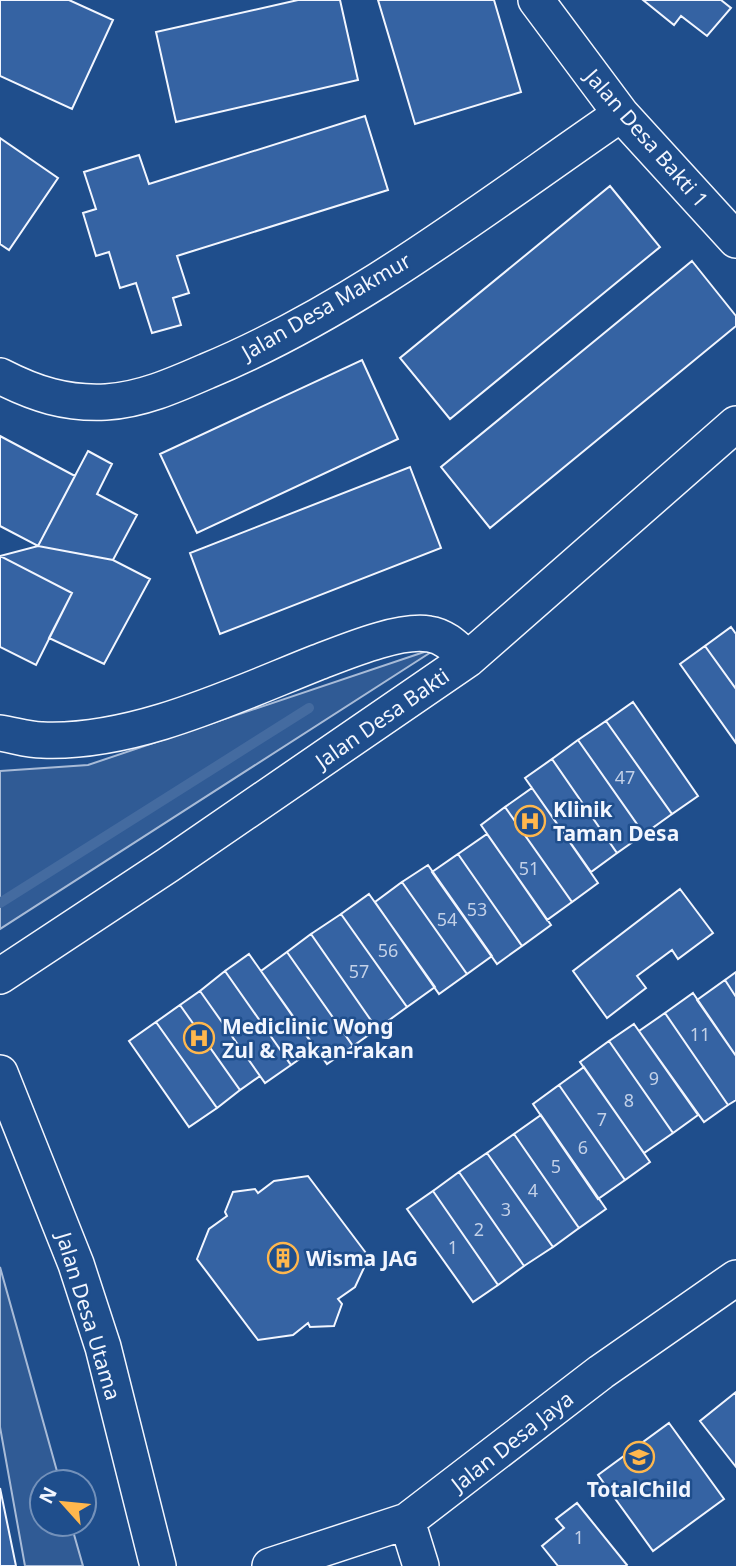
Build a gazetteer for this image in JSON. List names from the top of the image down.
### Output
{
  "streets": {
    "street": [
      "Jalan Desa Bakti 1",
      "Jalan Desa Makmur",
      "Jalan Desa Bakti",
      "Jalan Desa Utama",
      "Jalan Desa Jaya"
    ]
  },
  "crossings": [
    ["Jalan Desa Bakti 1", "Jalan Desa Makmur"]
  ],
  "places": {
    "hospital": ["Klinik Taman Desa", "Mediclinic Wong Zul & Rakan-rakan"],
    "building": ["Wisma JAG"],
    "school or university": ["TotalChild"]
  },
  "house_numbers": [
    "47",
    "51",
    "53",
    "54",
    "56",
    "57",
    "11",
    "9",
    "8",
    "7",
    "6",
    "5",
    "4",
    "3",
    "2",
    "1",
    "1"
  ],
  "north": "top left"
}
